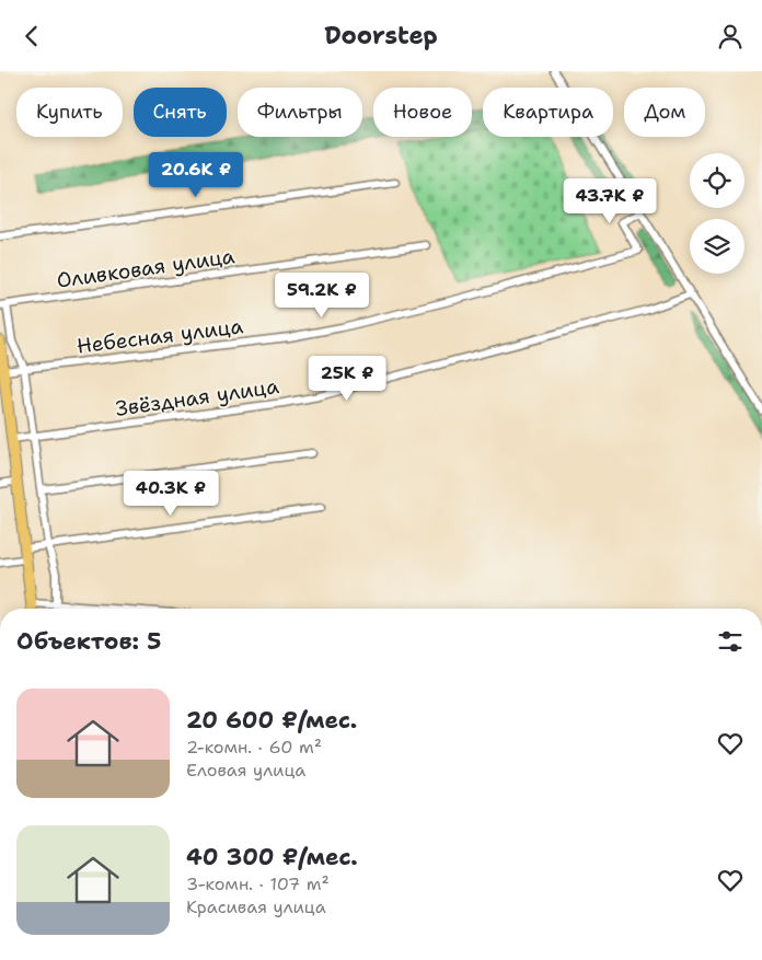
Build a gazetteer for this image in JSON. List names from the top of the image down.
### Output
{
  "streets": {
    "street": ["Оливковая улица", "Небесная улица", "Звёздная улица"]
  },
  "page": {
    "header": "Doorstep",
    "chip": [
      "Купить",
      "Снять",
      "Фильтры",
      "Новое",
      "Квартира",
      "Дом"
    ],
    "price": [
      "20.6K ₽",
      "43.7K ₽",
      "59.2K ₽",
      "25K ₽",
      "40.3K ₽"
    ],
    "heading": "Объектов: 5",
    "list": [
      {
        "name": "20 600 ₽/мес.",
        "note": "2-комн. · 60 m² · Еловая улица"
      },
      {
        "name": "40 300 ₽/мес.",
        "note": "3-комн. · 107 m² · Красивая улица"
      }
    ]
  }
}
